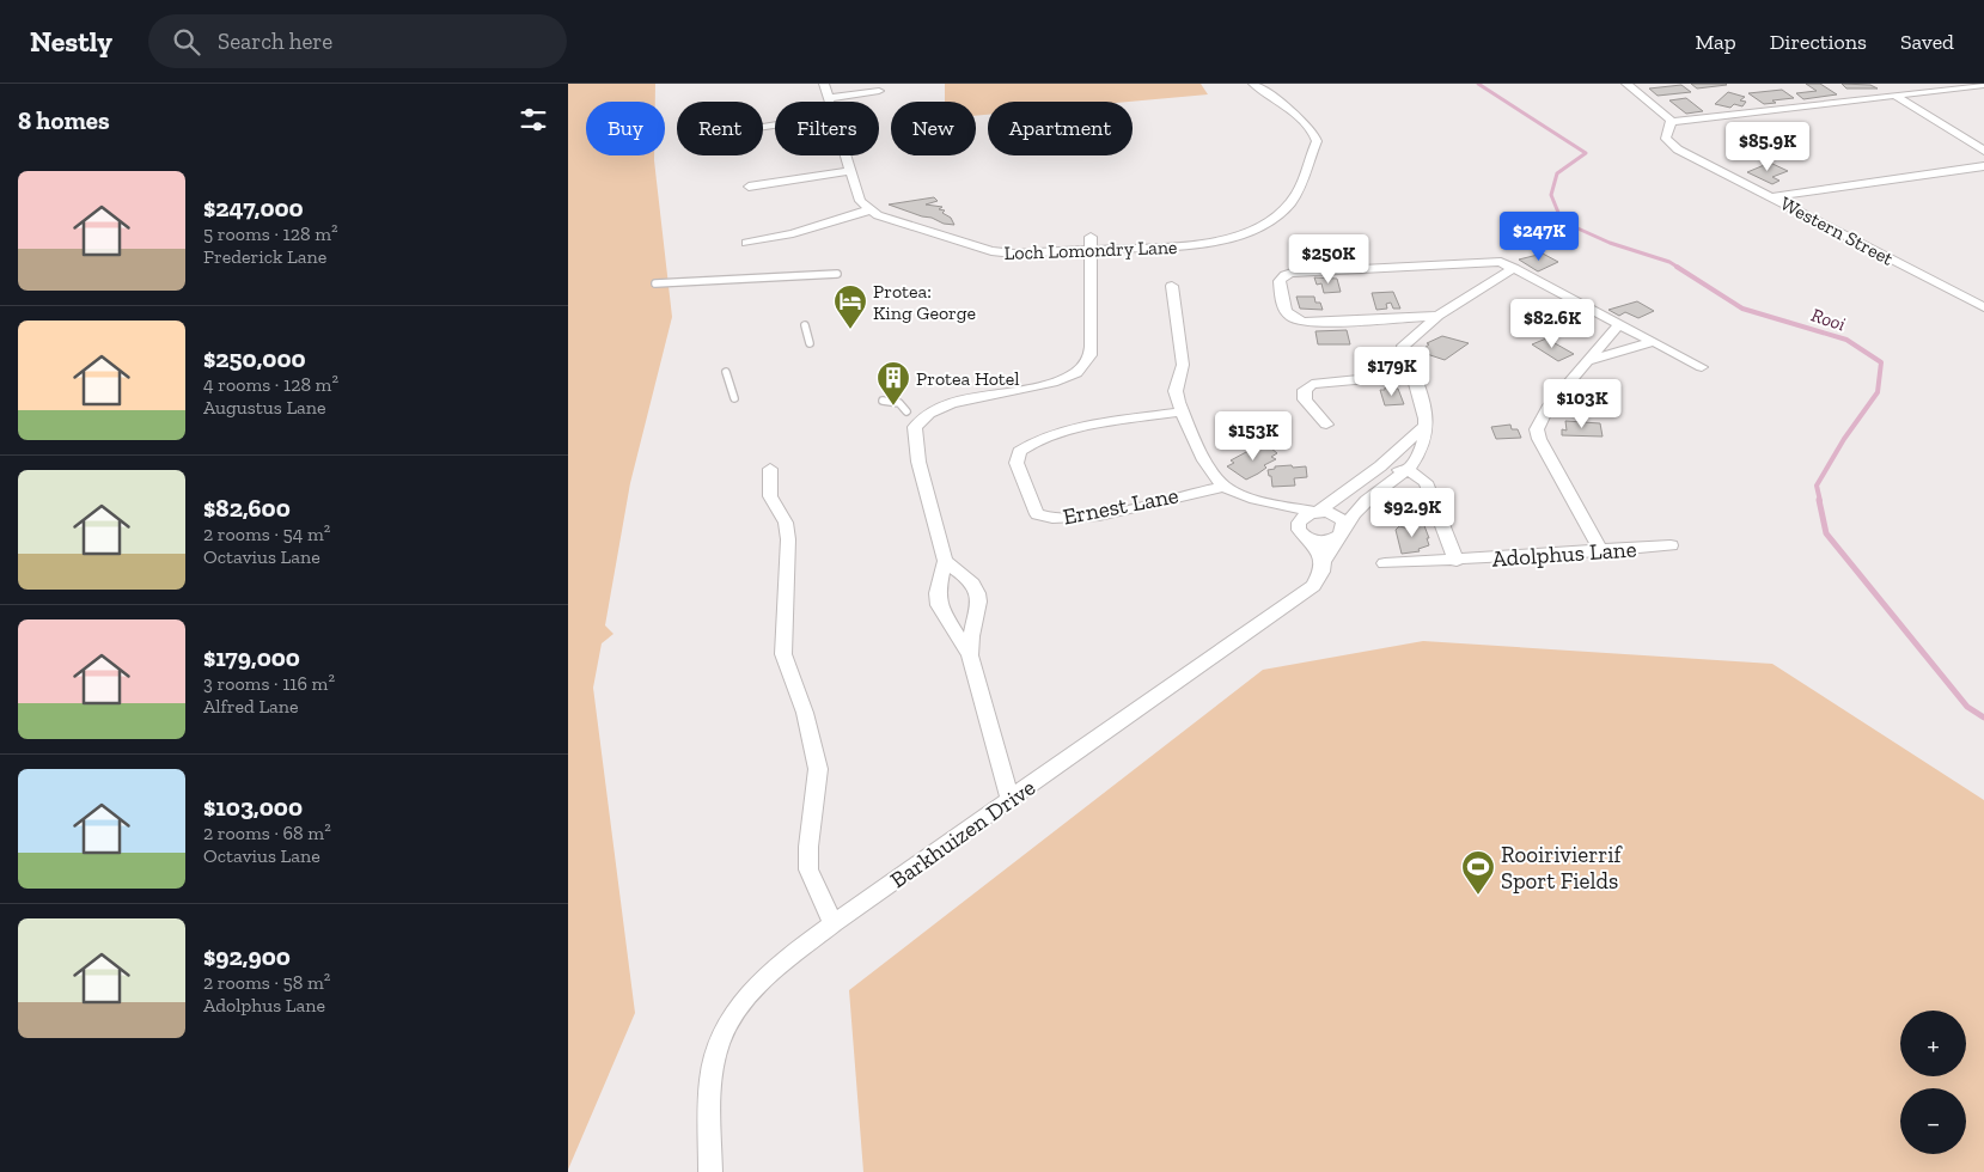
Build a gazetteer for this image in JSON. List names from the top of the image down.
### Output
{
  "streets": {
    "street": [
      "Western Street",
      "Loch Lomondry Lane",
      "Ernest Lane",
      "Adolphus Lane",
      "Barkhuizen Drive"
    ]
  },
  "water": ["Rooi"],
  "places": {
    "hotel": ["Protea: King George"],
    "building": ["Protea Hotel"],
    "sports": ["Rooirivierrif Sport Fields"]
  },
  "page": {
    "header": "Nestly",
    "search": "Search here",
    "nav": ["Map", "Directions", "Saved"],
    "heading": "8 homes",
    "chip": [
      "Buy",
      "Rent",
      "Filters",
      "New",
      "Apartment"
    ],
    "price": [
      "$85.9K",
      "$247K",
      "$250K",
      "$82.6K",
      "$179K",
      "$103K",
      "$153K",
      "$92.9K"
    ],
    "list": [
      {
        "name": "$247,000",
        "note": "5 rooms · 128 m² · Frederick Lane"
      },
      {
        "name": "$250,000",
        "note": "4 rooms · 128 m² · Augustus Lane"
      },
      {
        "name": "$82,600",
        "note": "2 rooms · 54 m² · Octavius Lane"
      },
      {
        "name": "$179,000",
        "note": "3 rooms · 116 m² · Alfred Lane"
      },
      {
        "name": "$103,000",
        "note": "2 rooms · 68 m² · Octavius Lane"
      },
      {
        "name": "$92,900",
        "note": "2 rooms · 58 m² · Adolphus Lane"
      }
    ],
    "map_buttons": ["+", "−"]
  }
}
